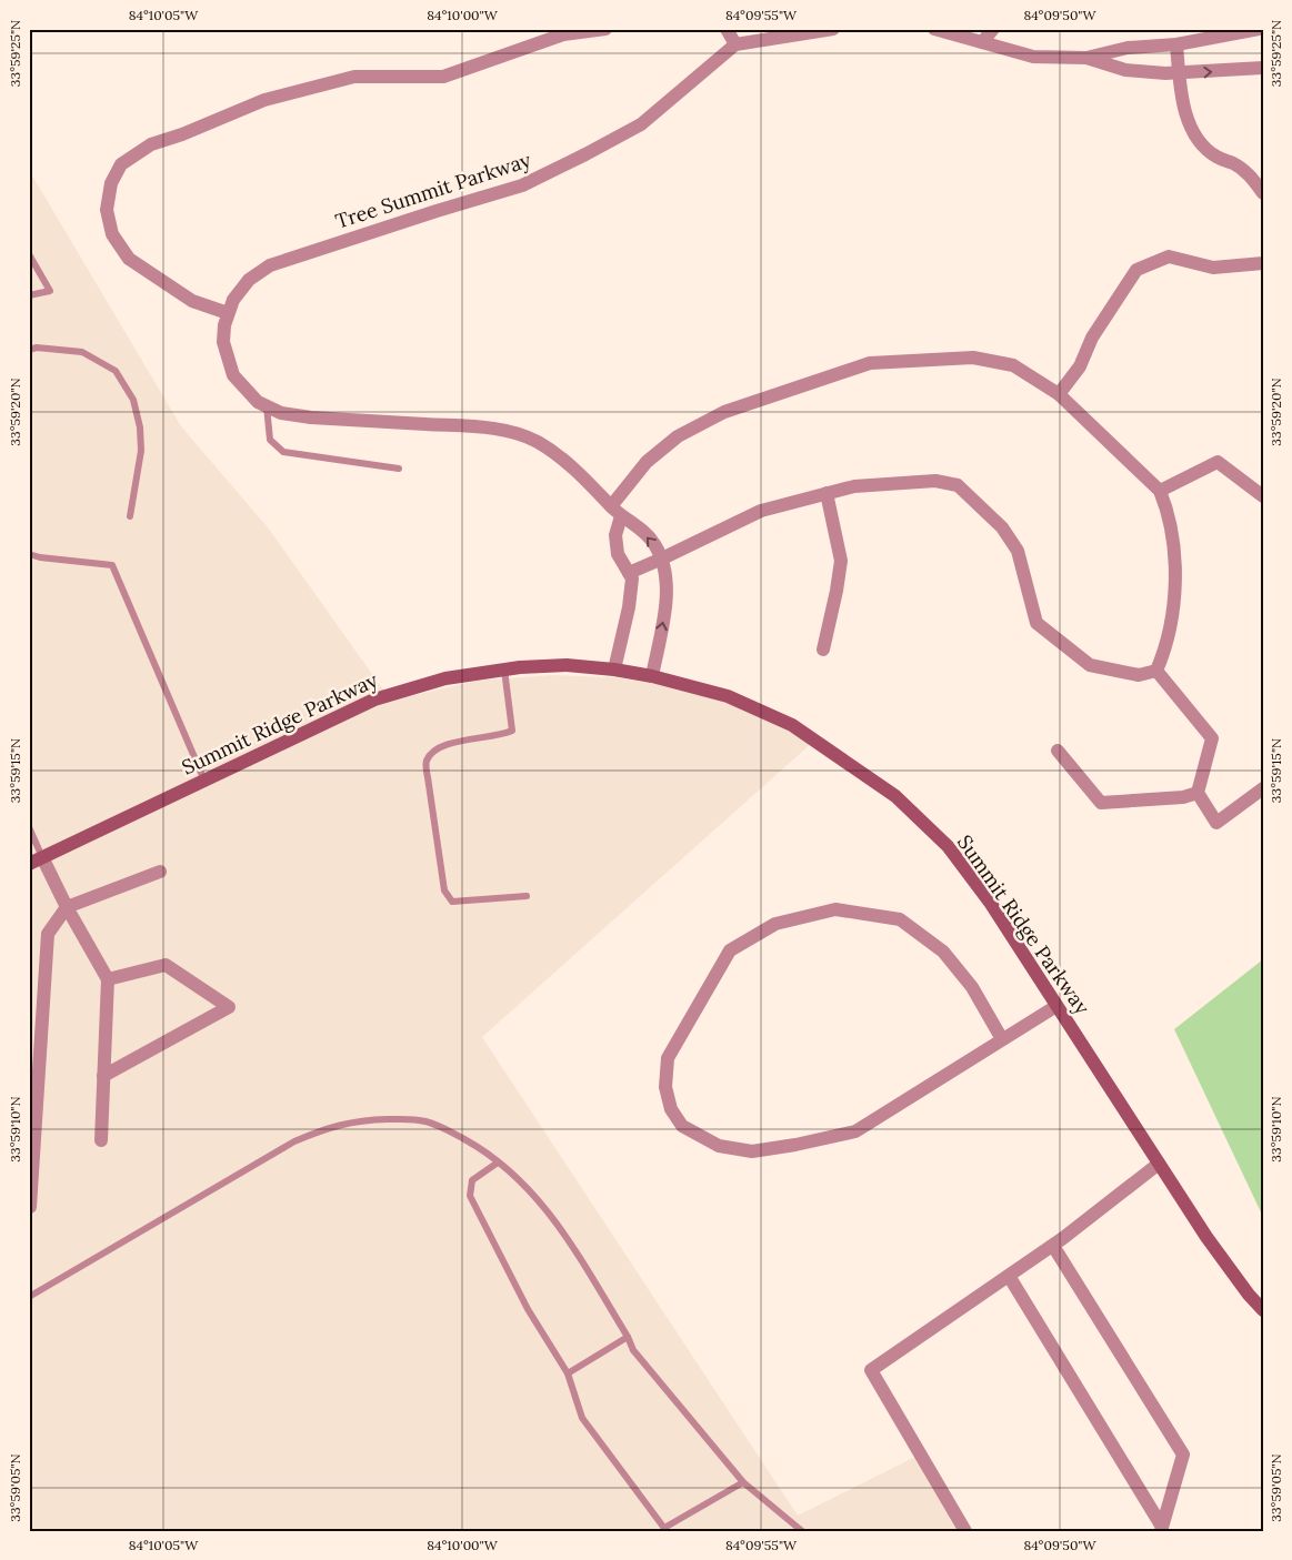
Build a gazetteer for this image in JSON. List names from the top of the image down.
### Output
{
  "streets": {
    "street": ["Tree Summit Parkway", "Summit Ridge Parkway"]
  },
  "crossings": [
    ["Tree Summit Parkway", "Summit Ridge Parkway"]
  ],
  "coordinates": [
    "84°10'05\"W",
    "84°10'00\"W",
    "84°09'55\"W",
    "84°09'50\"W",
    "33°59'25\"N",
    "33°59'20\"N",
    "33°59'15\"N",
    "33°59'10\"N",
    "33°59'05\"N"
  ]
}
